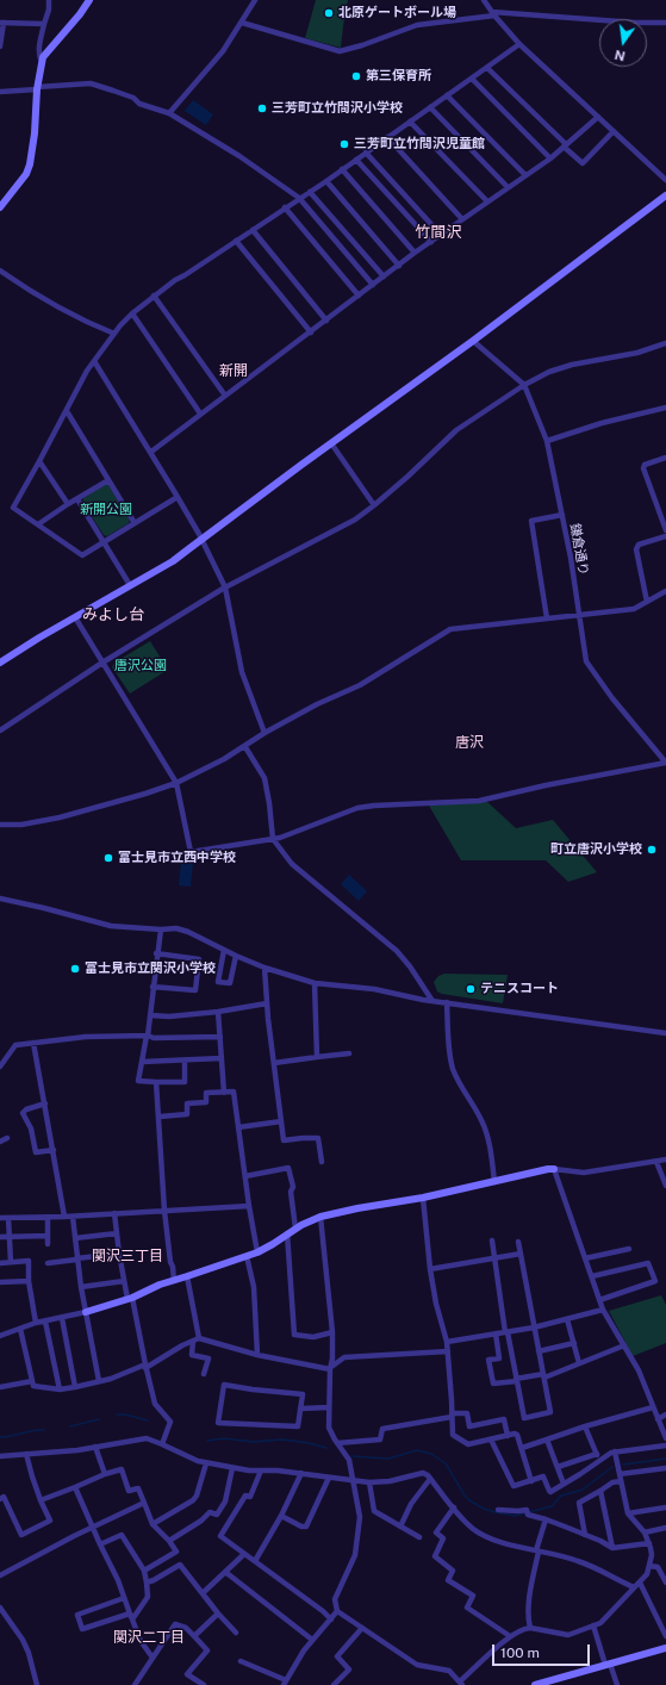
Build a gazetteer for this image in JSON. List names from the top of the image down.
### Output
{
  "streets": {
    "street": ["鎌倉通り"]
  },
  "districts": [
    "竹間沢",
    "新開",
    "みよし台",
    "唐沢",
    "関沢三丁目",
    "関沢二丁目"
  ],
  "parks": ["新開公園", "唐沢公園"],
  "places": [
    "北原ゲートボール場",
    "第三保育所",
    "三芳町立竹間沢小学校",
    "三芳町立竹間沢児童館",
    "町立唐沢小学校",
    "富士見市立西中学校",
    "富士見市立関沢小学校",
    "テニスコート"
  ],
  "scale_bar": "100 m",
  "north": "bottom"
}
